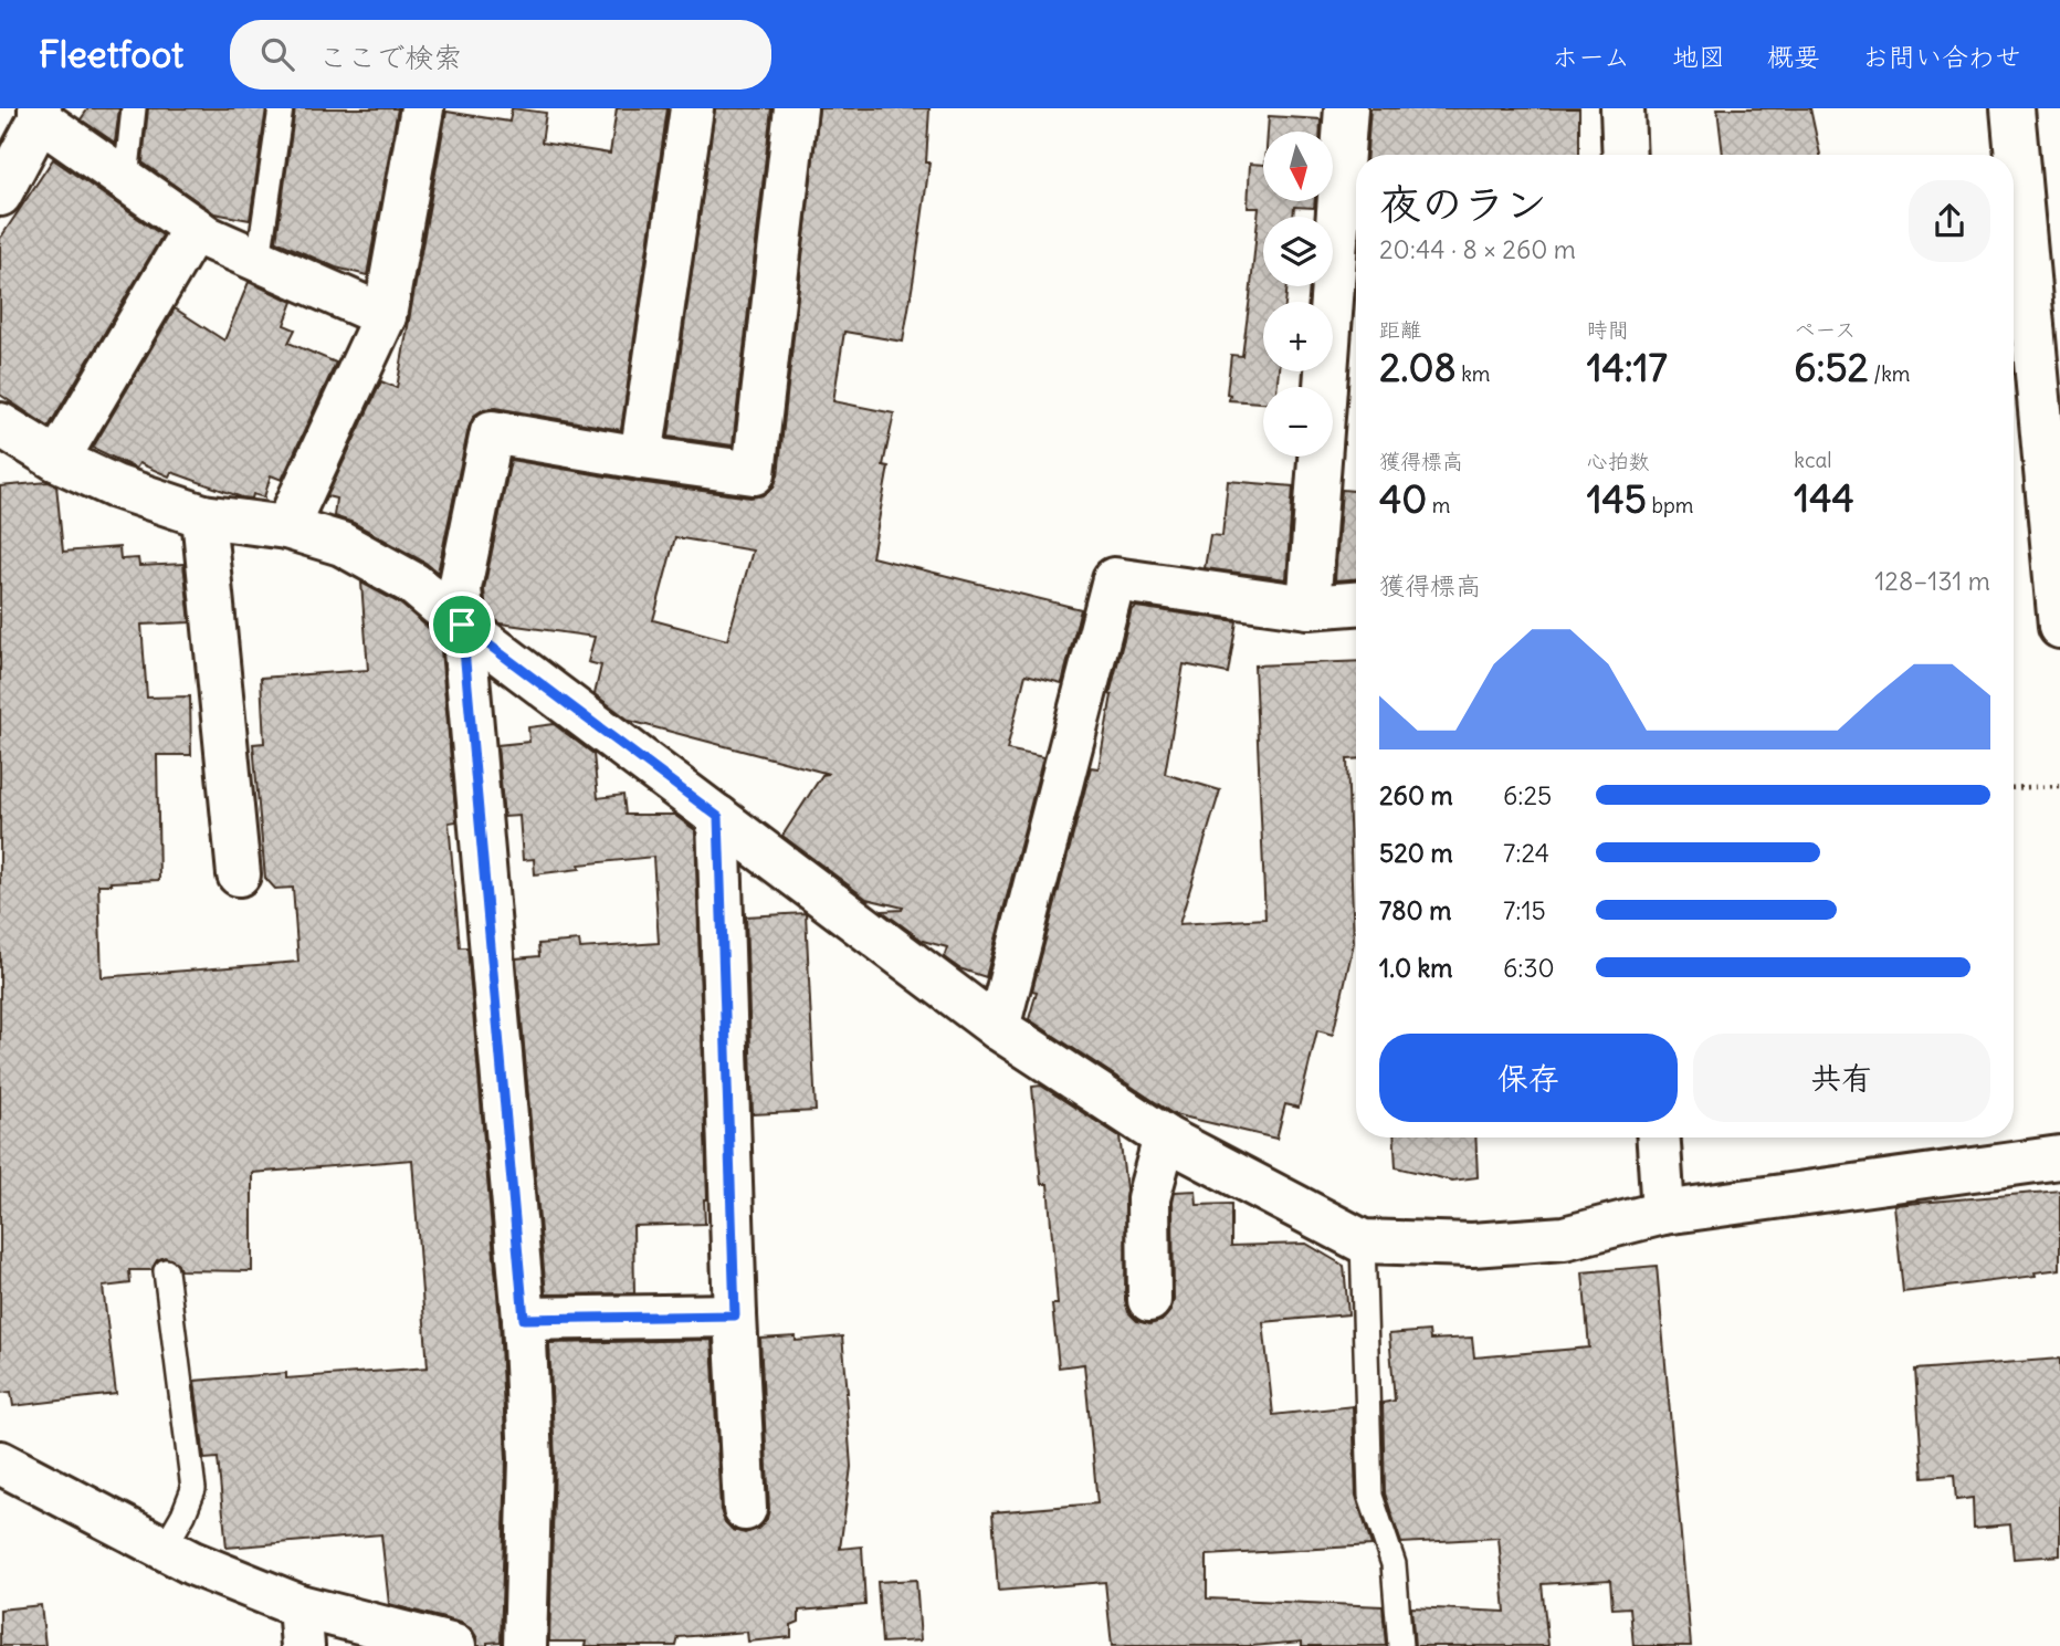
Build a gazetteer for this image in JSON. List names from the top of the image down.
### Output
{
  "north": "bottom",
  "page": {
    "header": "Fleetfoot",
    "search": "ここで検索",
    "nav": [
      "ホーム",
      "地図",
      "概要",
      "お問い合わせ"
    ],
    "map_buttons": ["+", "−"],
    "heading": ["夜のラン", "20:44 · 8 × 260 m"],
    "stats": [
      ["距離", "2.08 km"],
      ["時間", "14:17"],
      ["ペース", "6:52 /km"],
      ["獲得標高", "40 m"],
      ["心拍数", "145 bpm"],
      ["kcal", "144"]
    ],
    "chart": ["獲得標高", "128–131 m"],
    "list": [
      {
        "name": "260 m",
        "note": "6:25"
      },
      {
        "name": "520 m",
        "note": "7:24"
      },
      {
        "name": "780 m",
        "note": "7:15"
      },
      {
        "name": "1.0 km",
        "note": "6:30"
      }
    ],
    "buttons": ["保存", "共有"]
  }
}
